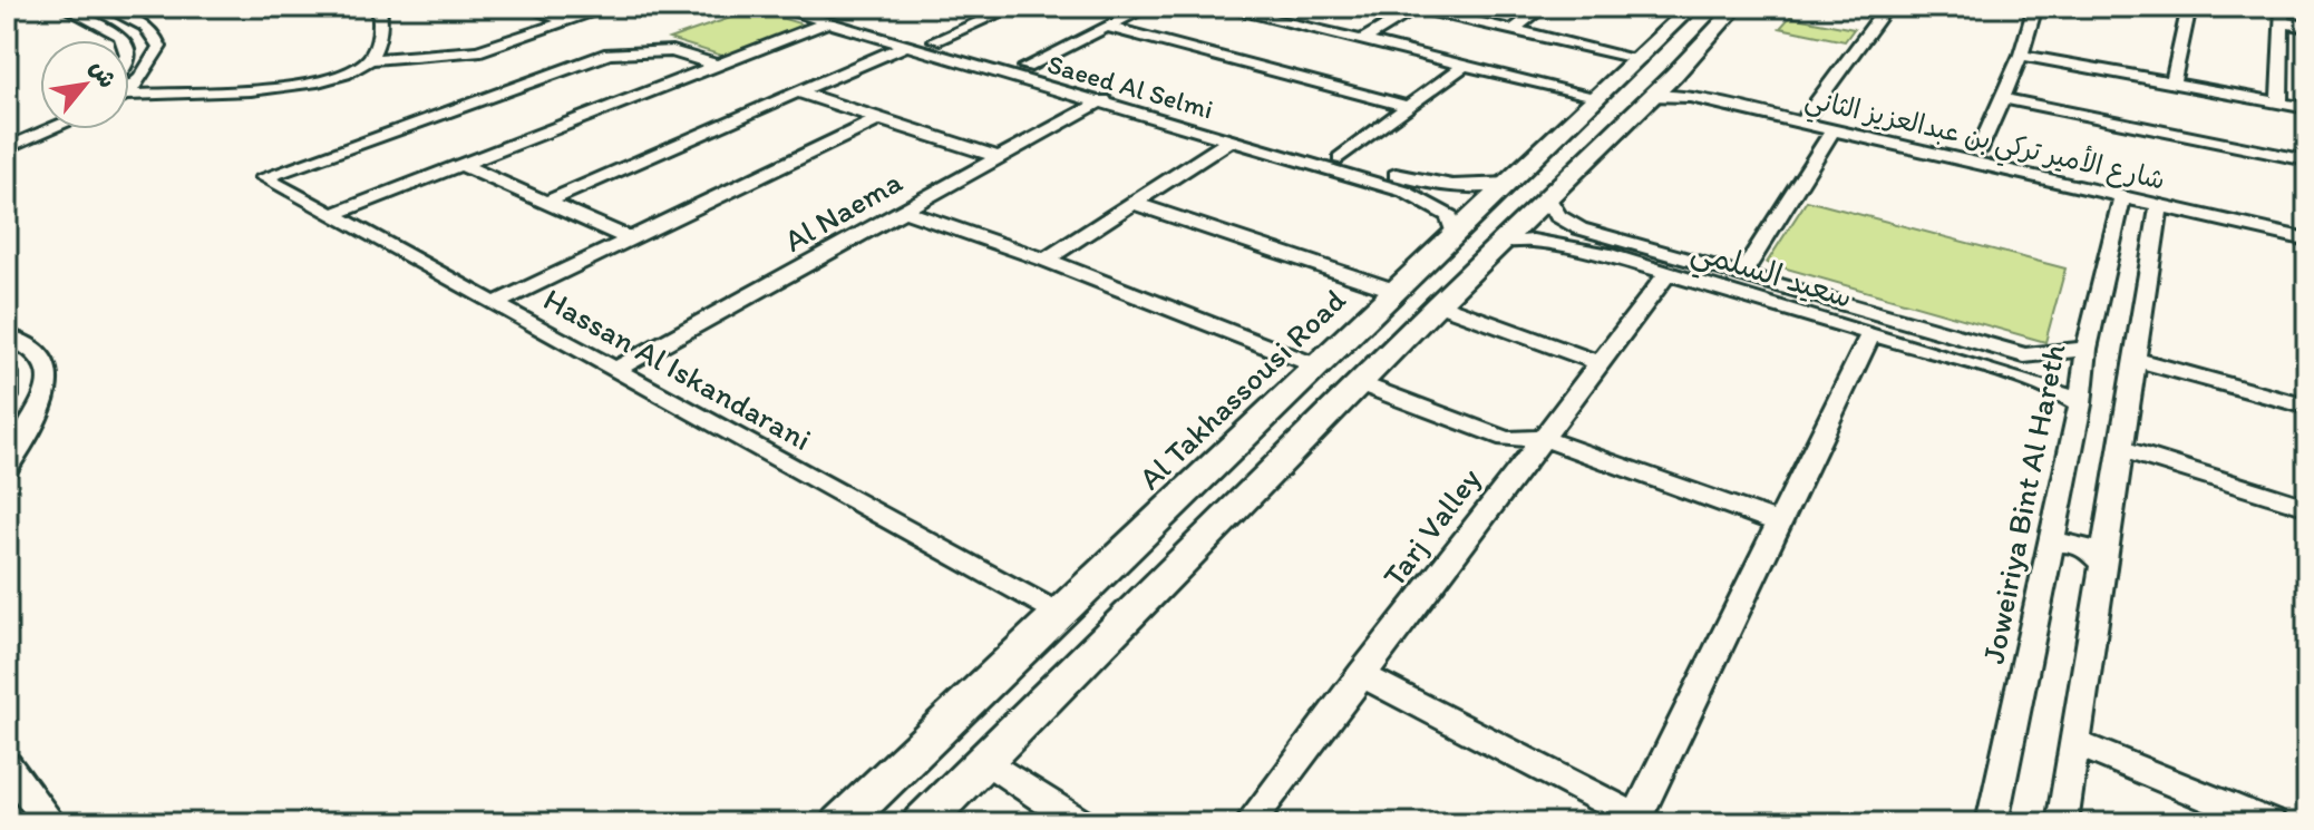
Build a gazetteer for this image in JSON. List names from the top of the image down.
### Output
{
  "streets": {
    "main road": ["Al Takhassousi Road"],
    "street": [
      "Saeed Al Selmi",
      "شارع الأمير تركي بن عبدالعزيز الثاني",
      "Al Naema",
      "سعيد السلمي",
      "Hassan Al Iskandarani",
      "Joweiriya Bint Al Hareth",
      "Tarj Valley"
    ]
  },
  "crossings": [
    ["Saeed Al Selmi", "Al Naema"],
    ["Saeed Al Selmi", "Al Takhassousi Road"],
    ["شارع الأمير تركي بن عبدالعزيز الثاني", "Joweiriya Bint Al Hareth"],
    ["Al Naema", "Hassan Al Iskandarani"],
    ["سعيد السلمي", "Joweiriya Bint Al Hareth"],
    ["سعيد السلمي", "Tarj Valley"],
    ["Hassan Al Iskandarani", "Al Takhassousi Road"]
  ],
  "north": "top right"
}
